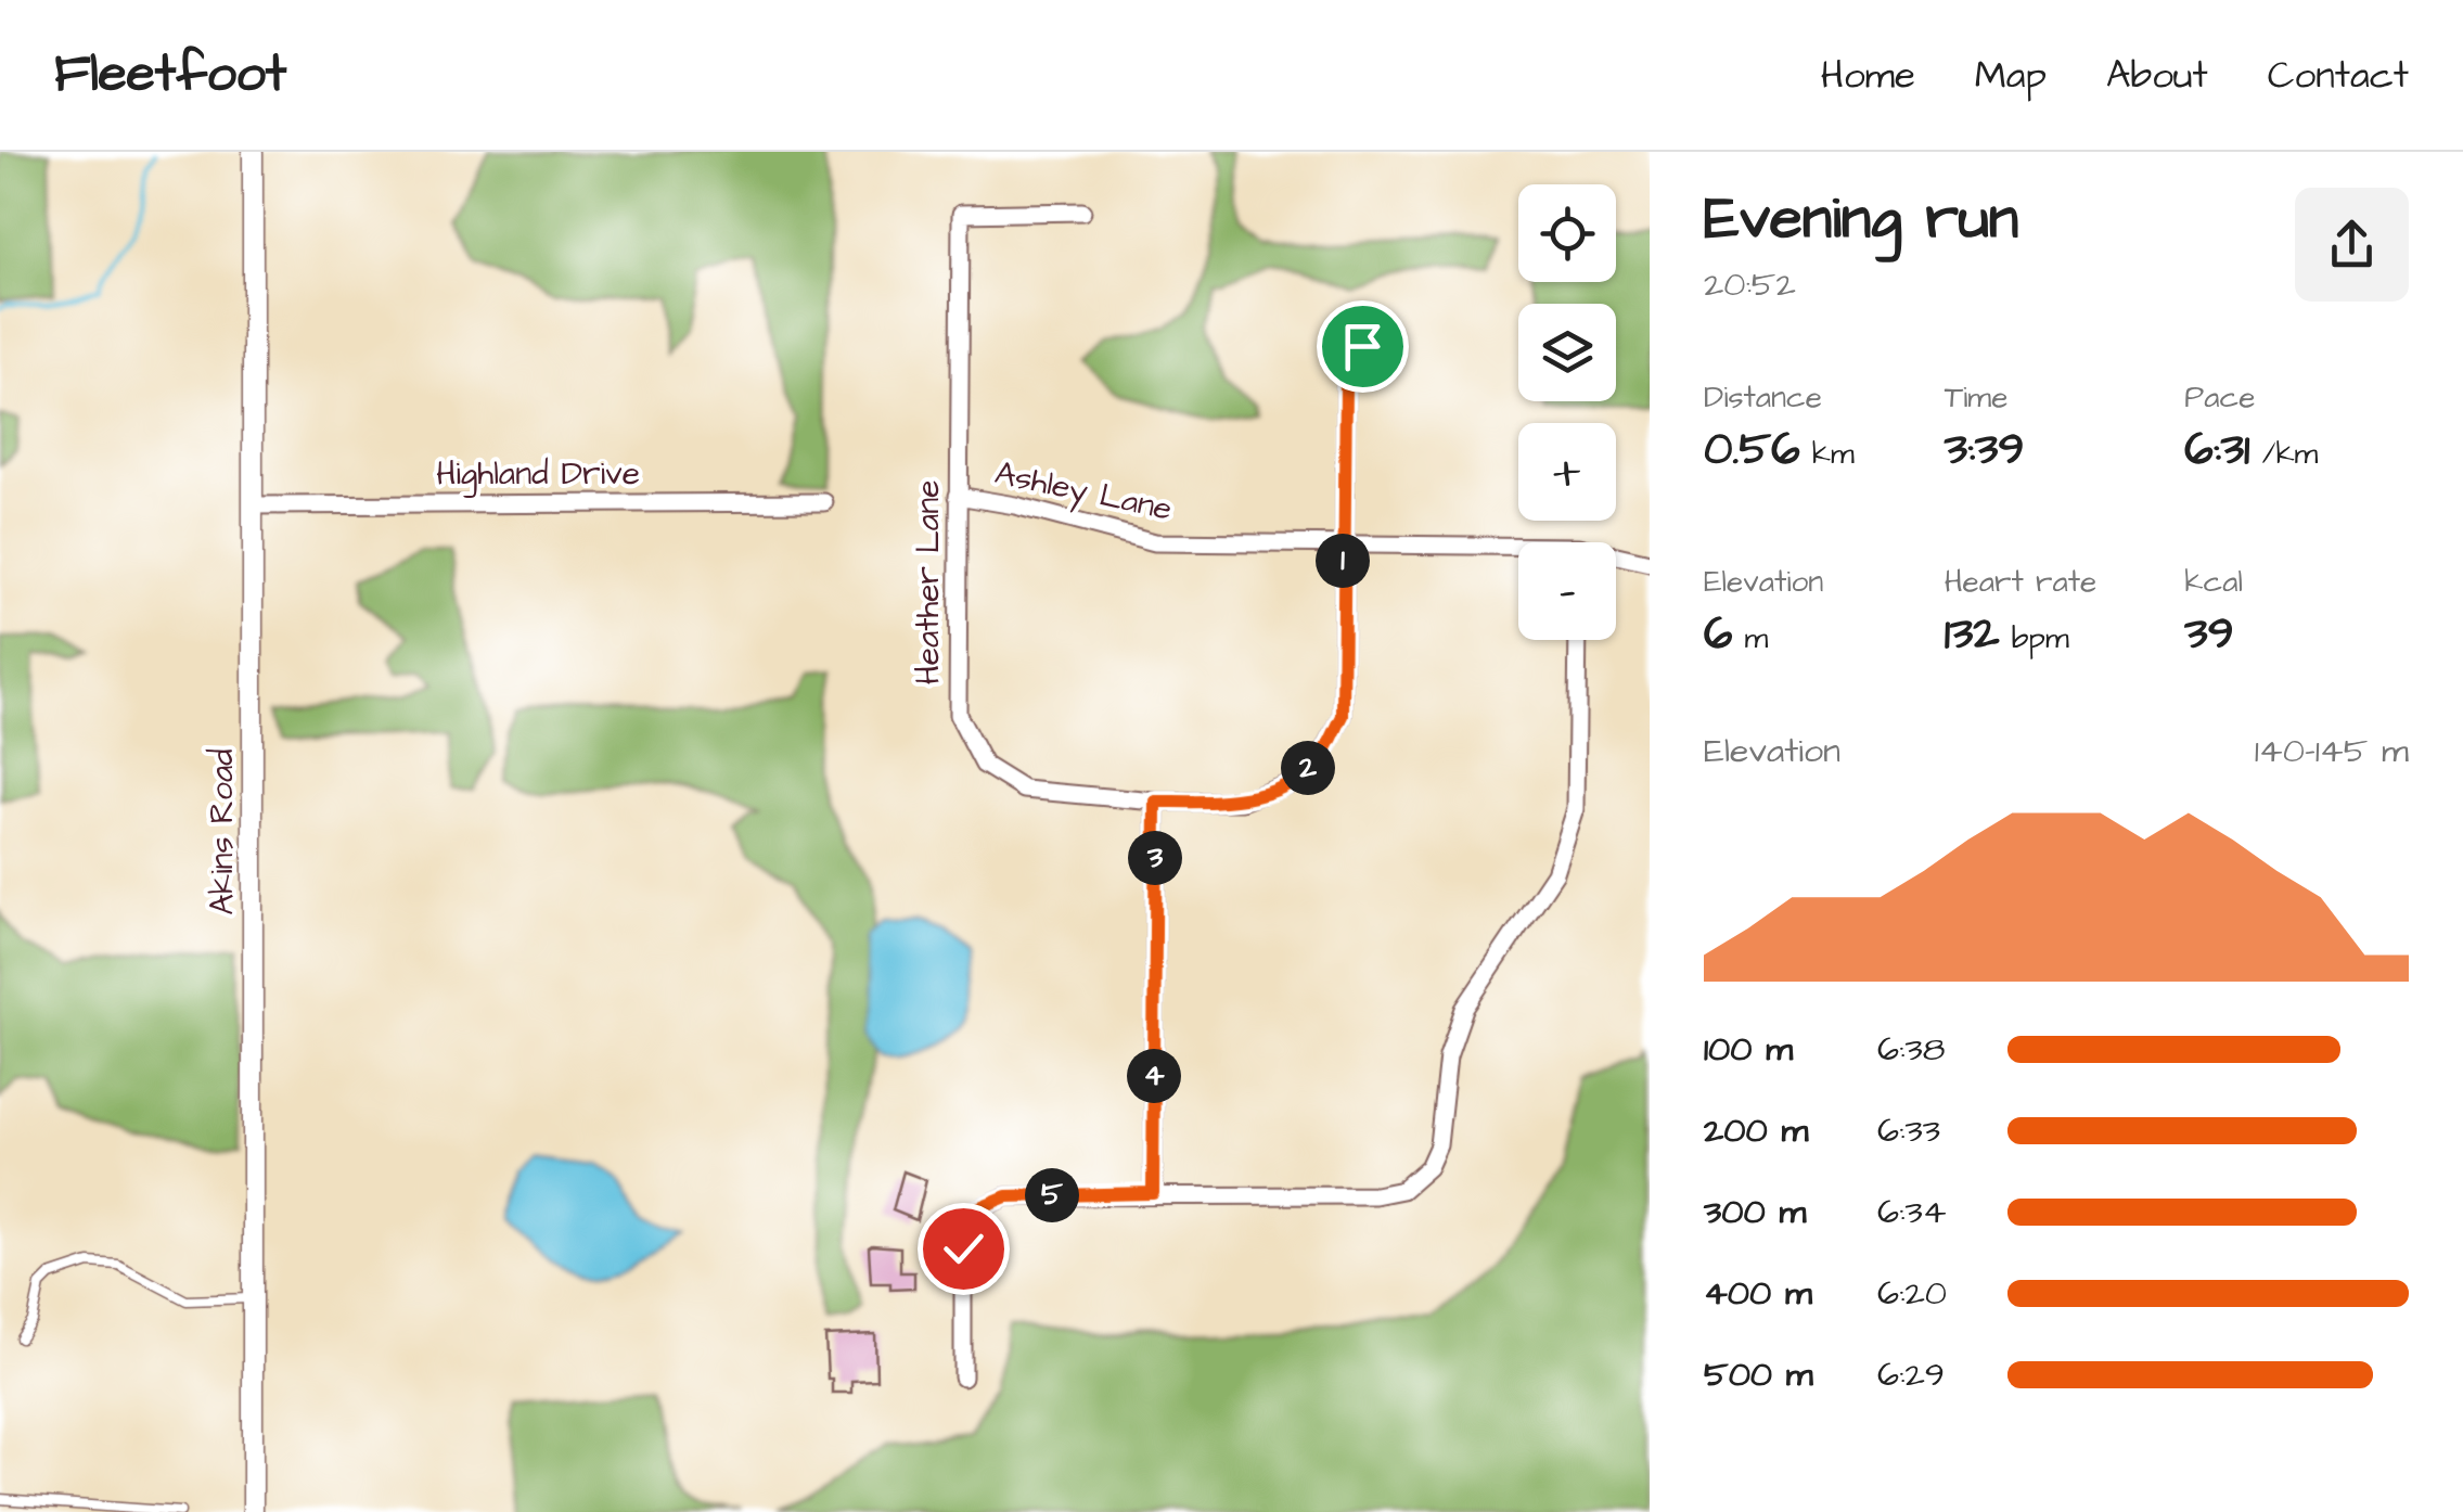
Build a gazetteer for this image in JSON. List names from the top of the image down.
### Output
{
  "streets": {
    "street": [
      "Highland Drive",
      "Ashley Lane",
      "Heather Lane",
      "Akins Road"
    ]
  },
  "crossings": [
    ["Highland Drive", "Akins Road"],
    ["Ashley Lane", "Heather Lane"]
  ],
  "page": {
    "header": "Fleetfoot",
    "nav": [
      "Home",
      "Map",
      "About",
      "Contact"
    ],
    "heading": ["Evening run", "20:52"],
    "map_buttons": ["+", "−"],
    "stats": [
      ["Distance", "0.56 km"],
      ["Time", "3:39"],
      ["Pace", "6:31 /km"],
      ["Elevation", "6 m"],
      ["Heart rate", "132 bpm"],
      ["kcal", "39"]
    ],
    "pins": [
      "1",
      "2",
      "3",
      "4",
      "5"
    ],
    "chart": ["Elevation", "140–145 m"],
    "list": [
      {
        "name": "100 m",
        "note": "6:38"
      },
      {
        "name": "200 m",
        "note": "6:33"
      },
      {
        "name": "300 m",
        "note": "6:34"
      },
      {
        "name": "400 m",
        "note": "6:20"
      },
      {
        "name": "500 m",
        "note": "6:29"
      }
    ]
  }
}
